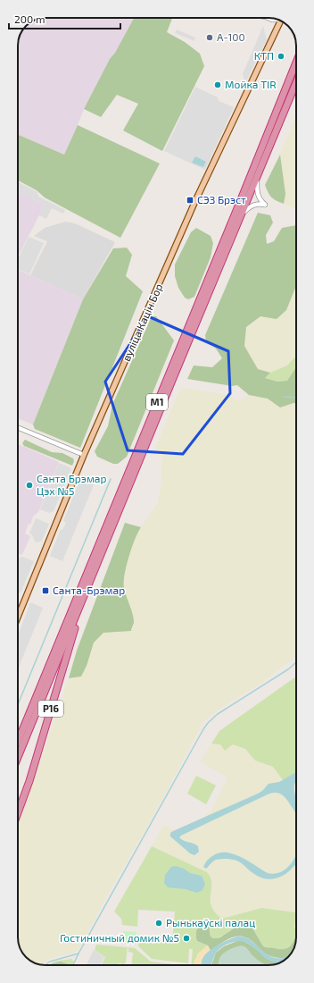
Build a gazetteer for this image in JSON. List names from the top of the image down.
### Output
{
  "streets": {
    "highway": ["М1", "Р16"],
    "main road": ["вуліца Кацін Бор"]
  },
  "crossings": [
    ["М1", "Р16"]
  ],
  "places": {
    "other": [
      "А-100",
      "КТП",
      "Мойка TIR",
      "Санта Брэмар Цэх №5",
      "Рынькаўскi палац",
      "Гостиничный домик №5"
    ],
    "transit": ["СЭЗ Брэст", "Санта-Брэмар"]
  },
  "scale_bar": "200 m"
}
